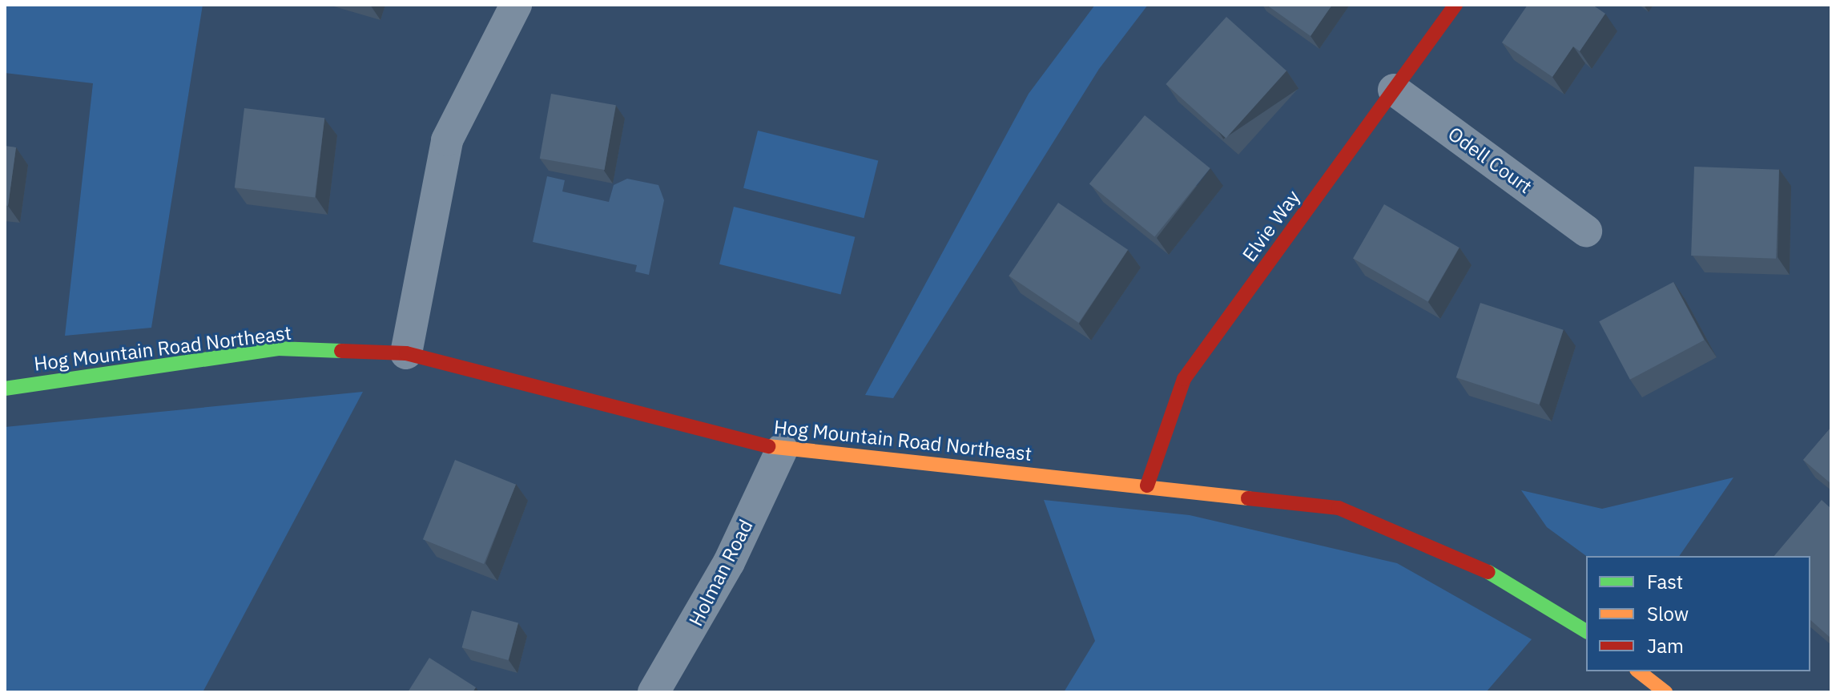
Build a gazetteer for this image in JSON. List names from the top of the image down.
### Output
{
  "streets": {
    "street": [
      "Odell Court",
      "Elvie Way",
      "Hog Mountain Road Northeast",
      "Holman Road"
    ]
  },
  "crossings": [
    ["Odell Court", "Elvie Way"],
    ["Elvie Way", "Hog Mountain Road Northeast"],
    ["Hog Mountain Road Northeast", "Holman Road"]
  ],
  "legend": ["Fast", "Slow", "Jam"]
}
